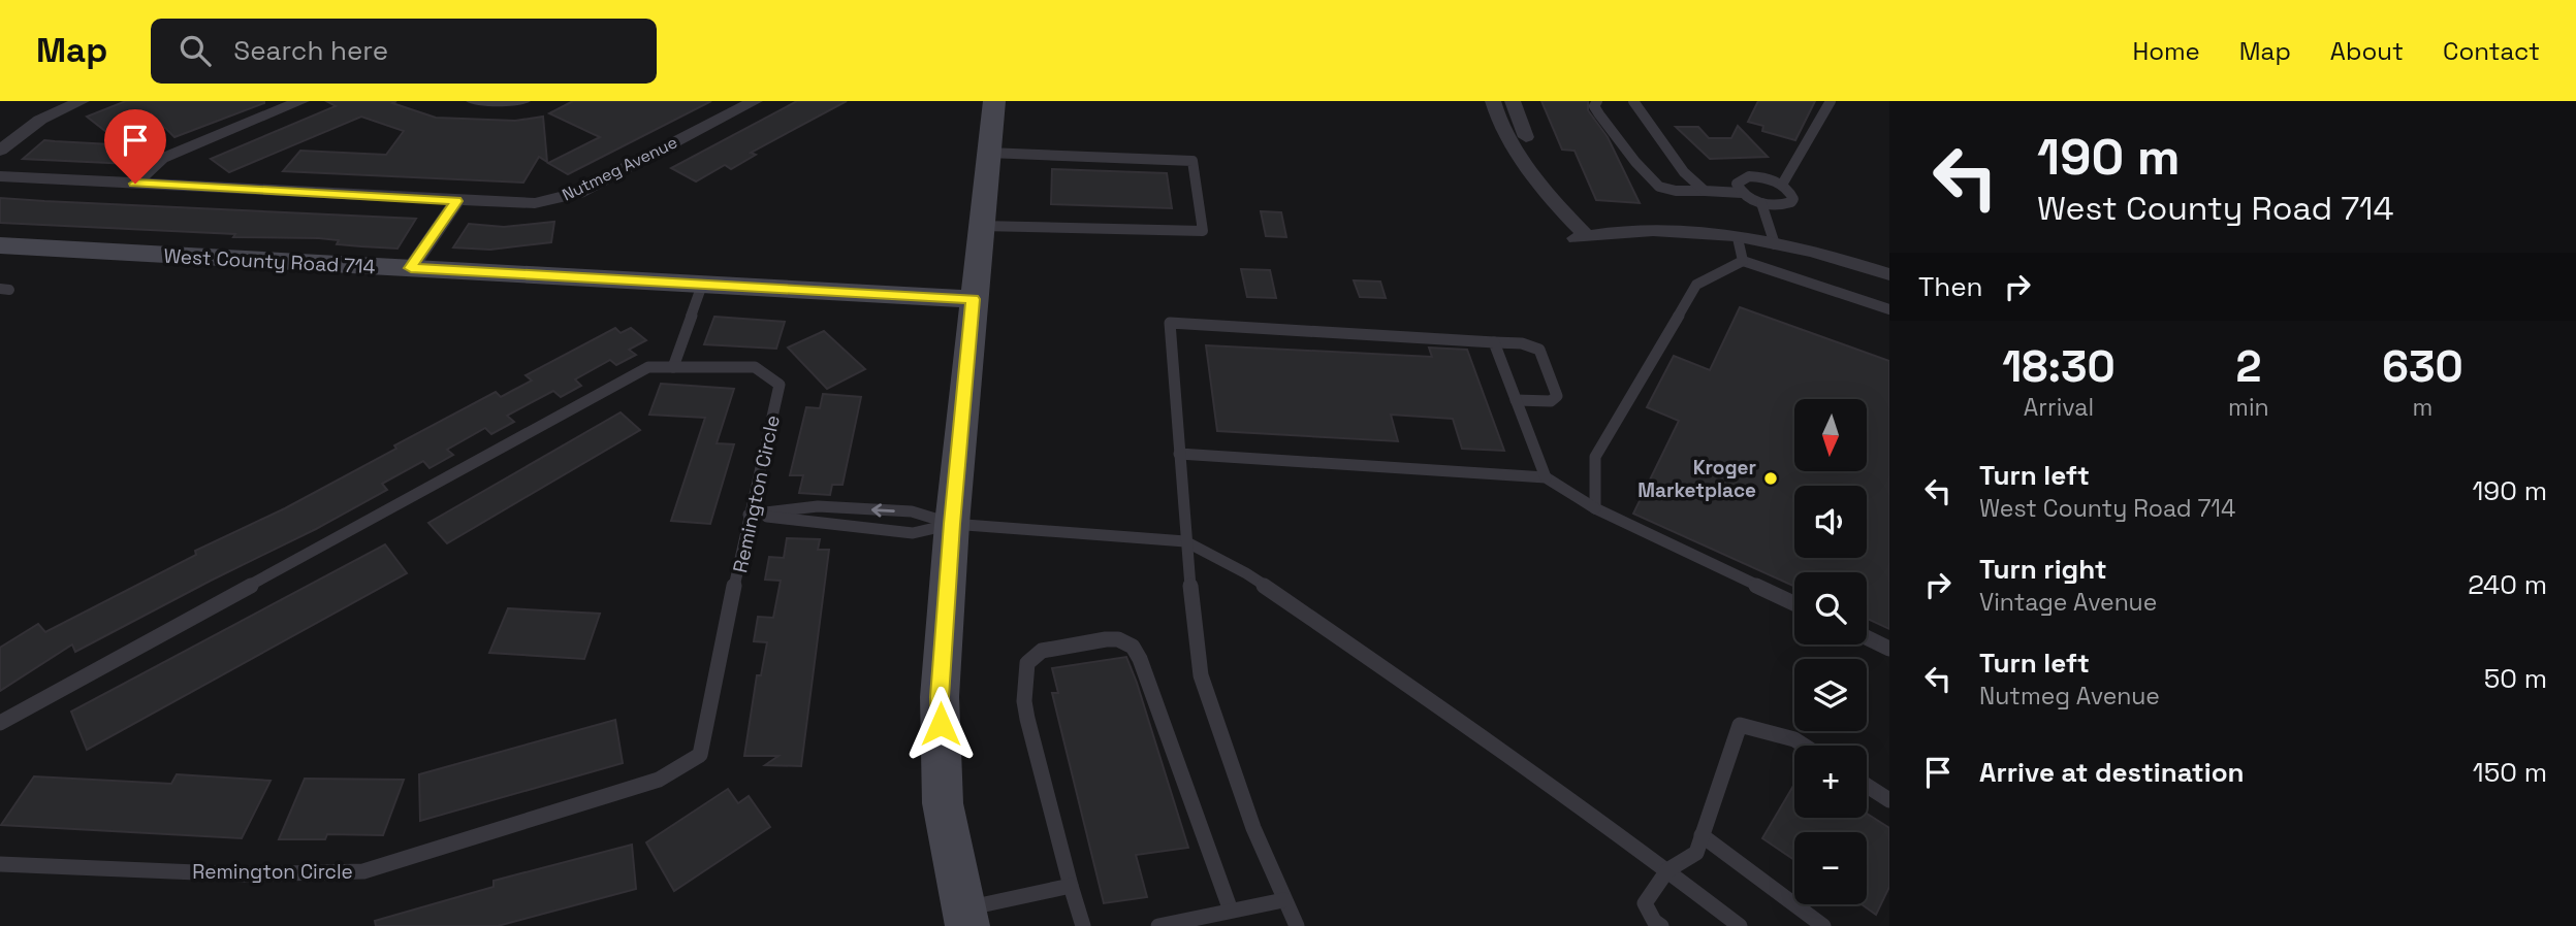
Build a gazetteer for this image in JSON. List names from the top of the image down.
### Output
{
  "streets": {
    "street": ["Nutmeg Avenue", "West County Road 714"],
    "lane": ["Remington Circle"]
  },
  "places": ["Kroger Marketplace"],
  "north": "bottom",
  "page": {
    "header": "Map",
    "search": "Search here",
    "nav": [
      "Home",
      "Map",
      "About",
      "Contact"
    ],
    "turn": ["190 m", "West County Road 714"],
    "then": "Then",
    "eta": [
      "18:30",
      "Arrival",
      "2",
      "min",
      "630",
      "m"
    ],
    "map_buttons": ["+", "−"],
    "list": [
      {
        "name": "Turn left",
        "note": "West County Road 714",
        "value": "190 m"
      },
      {
        "name": "Turn right",
        "note": "Vintage Avenue",
        "value": "240 m"
      },
      {
        "name": "Turn left",
        "note": "Nutmeg Avenue",
        "value": "50 m"
      },
      {
        "name": "Arrive at destination",
        "value": "150 m"
      }
    ]
  }
}
